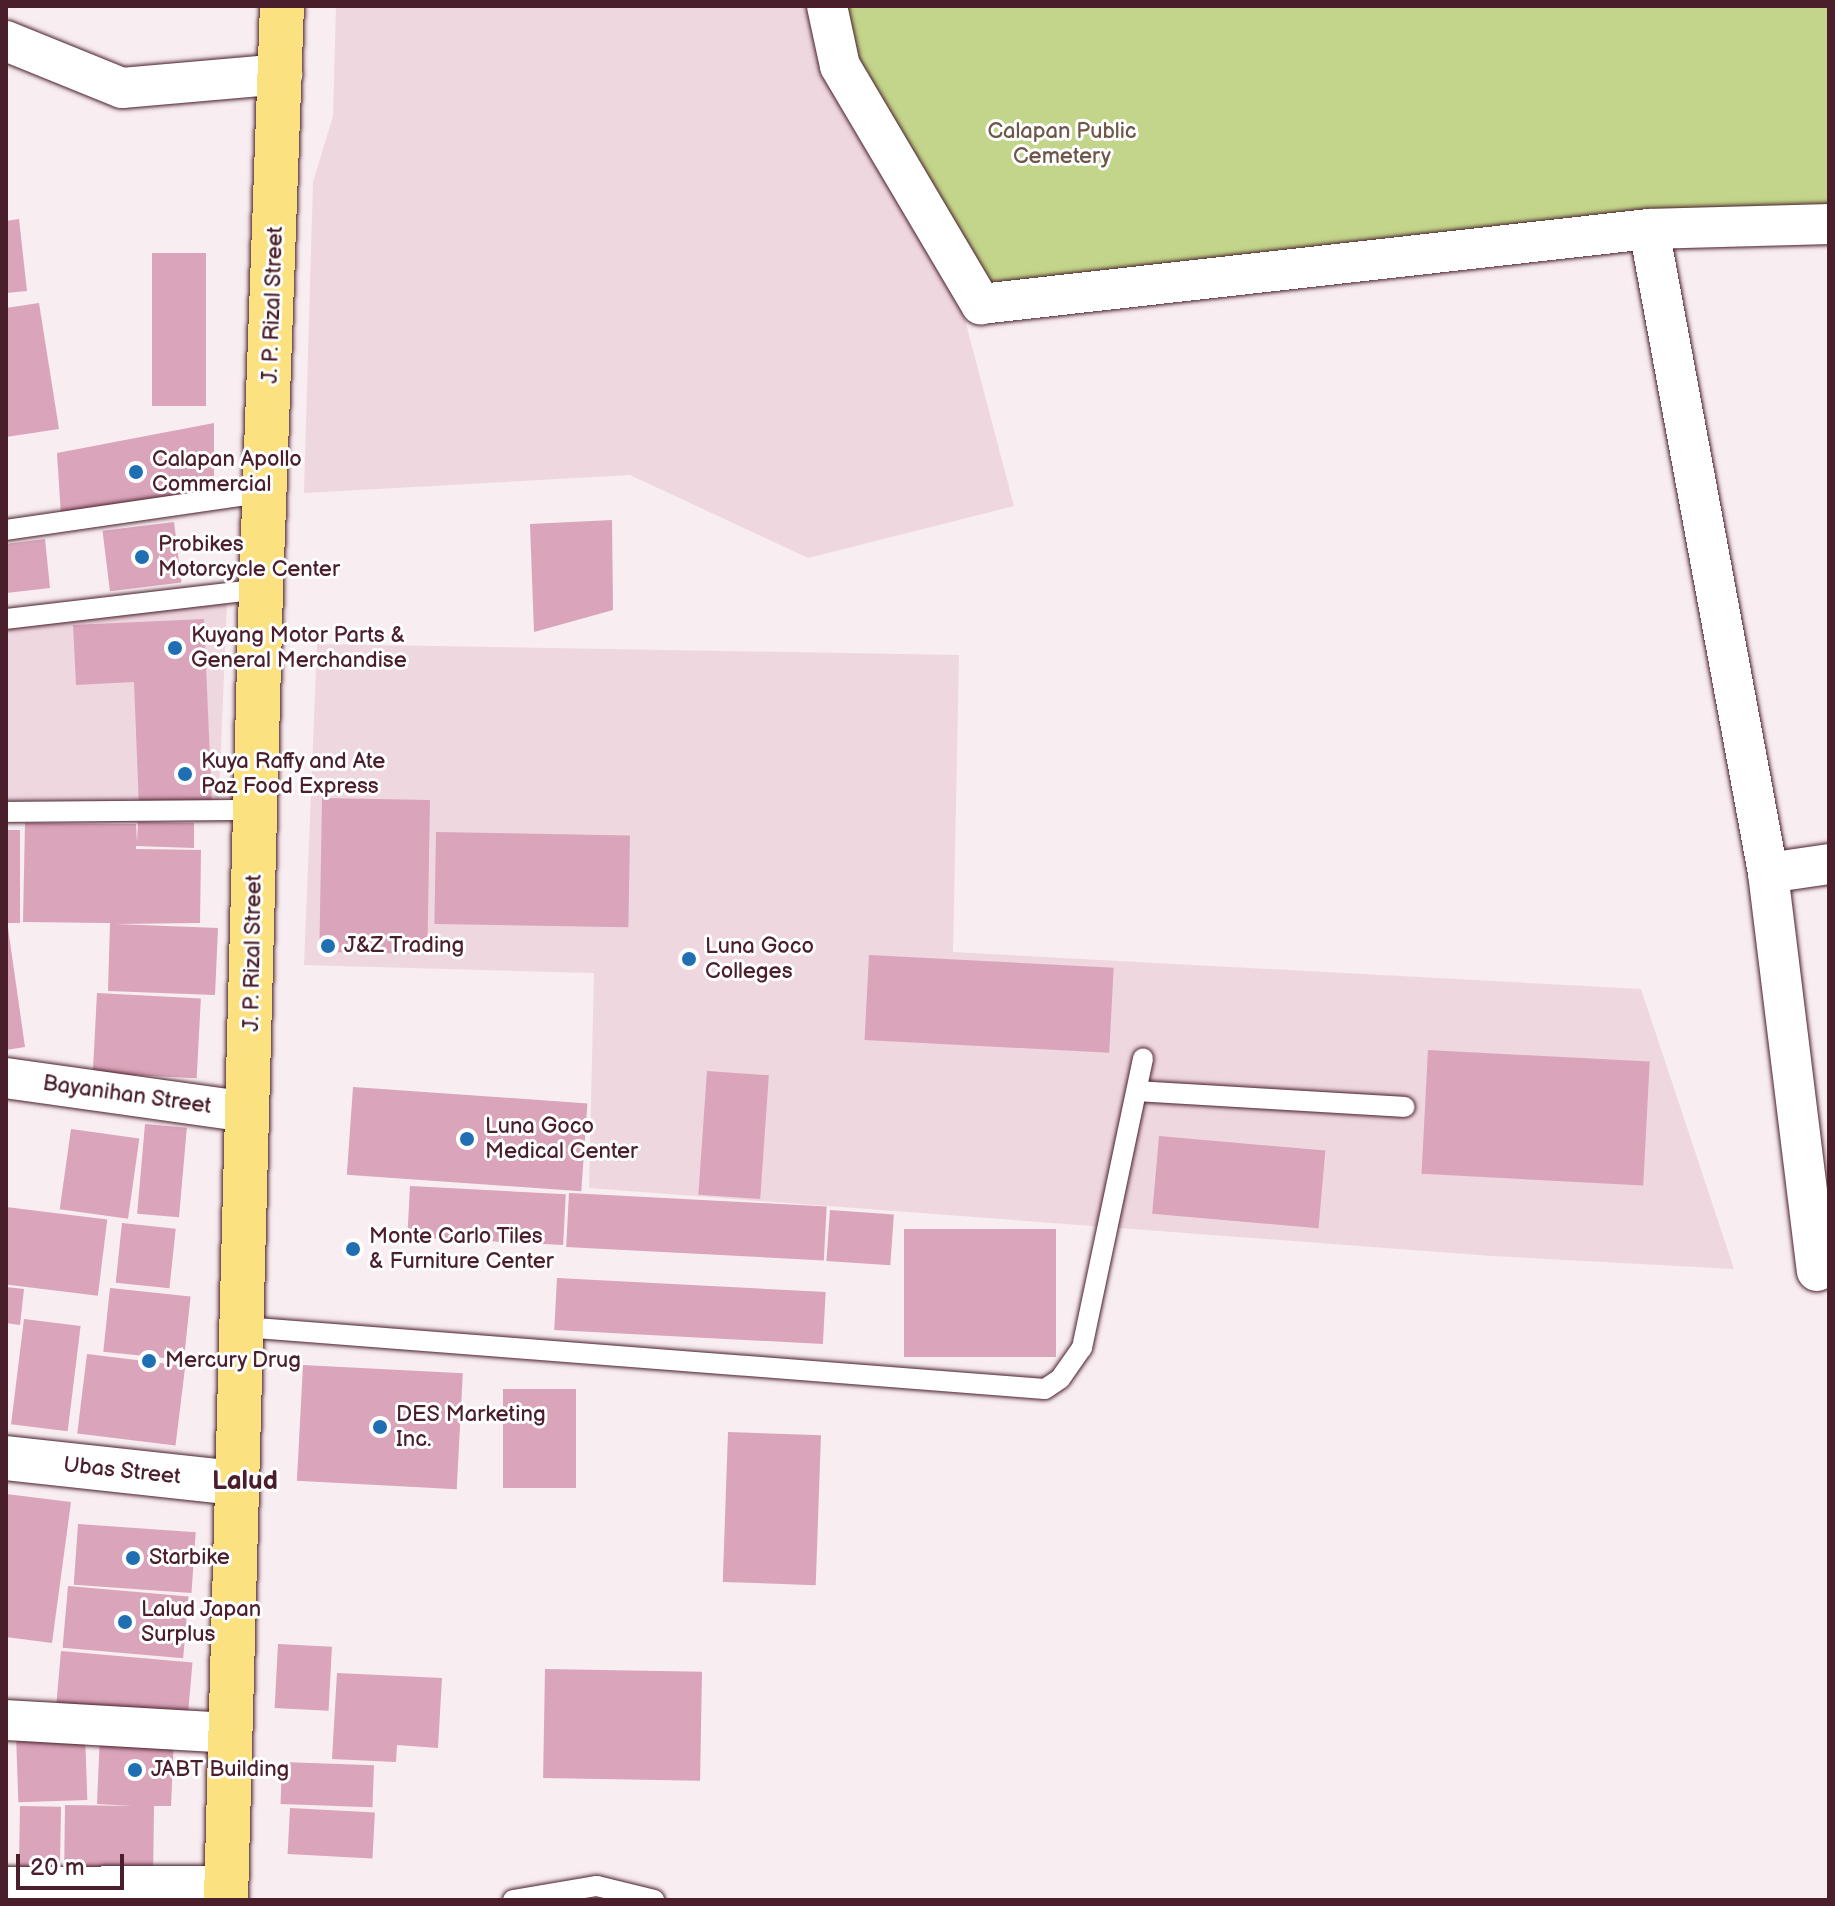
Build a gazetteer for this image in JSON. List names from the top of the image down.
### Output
{
  "streets": {
    "highway": ["J. P. Rizal Street"],
    "street": ["Bayanihan Street", "Ubas Street"]
  },
  "crossings": [
    ["J. P. Rizal Street", "Bayanihan Street"],
    ["J. P. Rizal Street", "Ubas Street"]
  ],
  "districts": ["Lalud"],
  "parks": ["Calapan Public Cemetery"],
  "places": [
    "Calapan Apollo Commercial",
    "Probikes Motorcycle Center",
    "Kuyang Motor Parts & General Merchandise",
    "Kuya Raffy and Ate Paz Food Express",
    "J&Z Trading",
    "Luna Goco Colleges",
    "Luna Goco Medical Center",
    "Monte Carlo Tiles & Furniture Center",
    "Mercury Drug",
    "DES Marketing Inc.",
    "Starbike",
    "Lalud Japan Surplus",
    "JABT Building"
  ],
  "scale_bar": "20 m"
}
